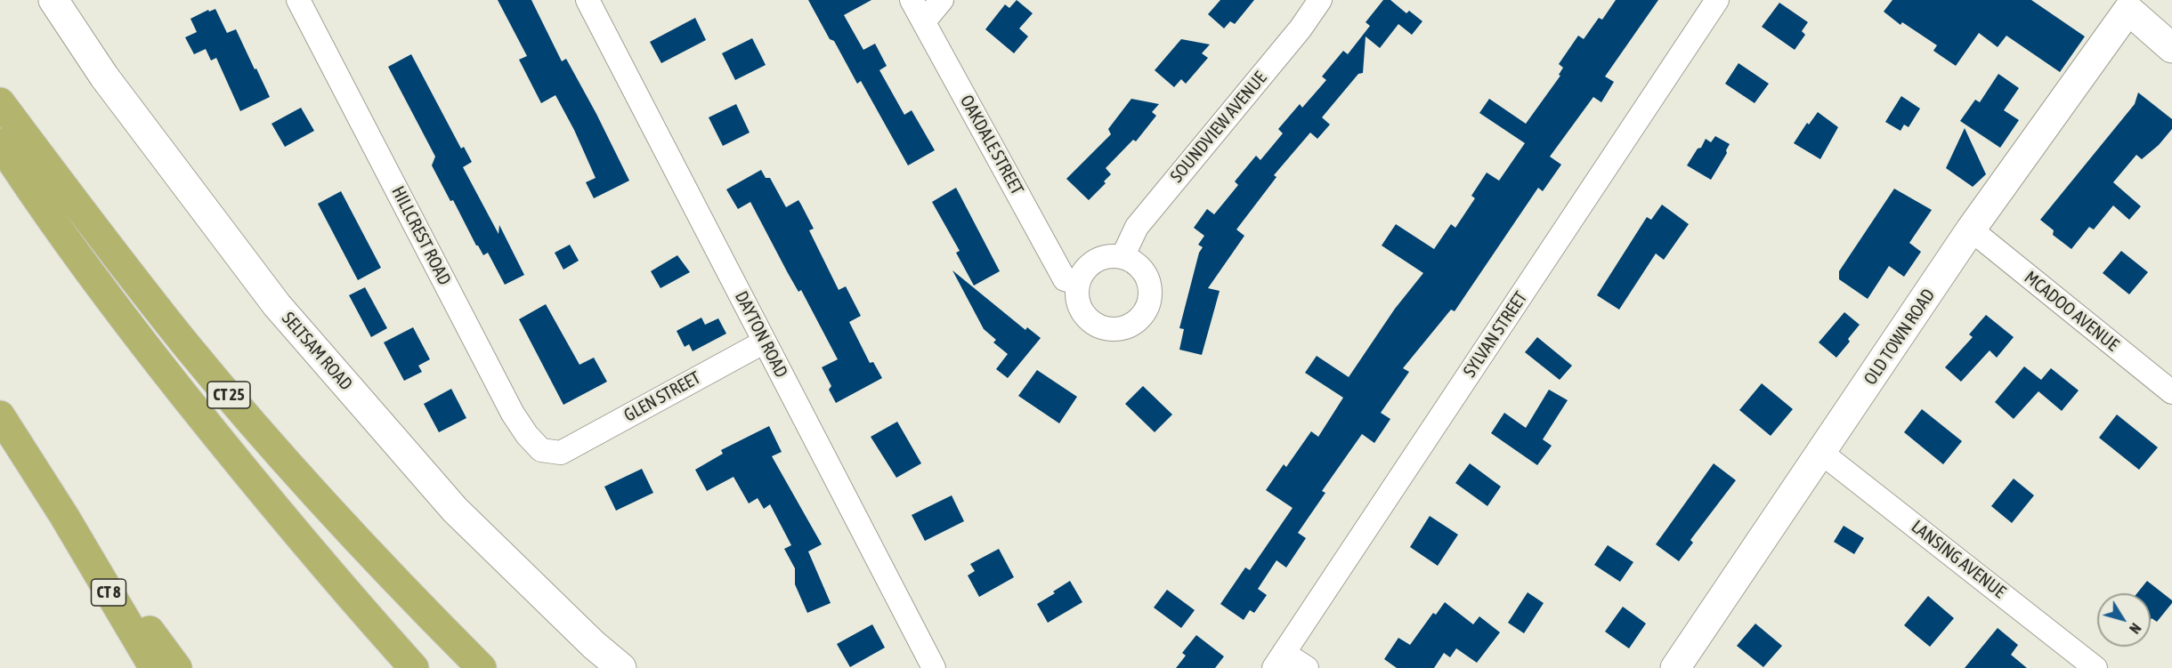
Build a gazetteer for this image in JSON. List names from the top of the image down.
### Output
{
  "streets": {
    "highway": ["CT 25", "CT 8"],
    "main road": ["OLD TOWN ROAD", "SELTSAM ROAD"],
    "street": [
      "SOUNDVIEW AVENUE",
      "OAKDALE STREET",
      "HILLCREST ROAD",
      "MCADOO AVENUE",
      "DAYTON ROAD",
      "SYLVAN STREET",
      "GLEN STREET",
      "LANSING AVENUE"
    ]
  },
  "crossings": [
    ["SOUNDVIEW AVENUE", "OAKDALE STREET"],
    ["HILLCREST ROAD", "GLEN STREET"],
    ["MCADOO AVENUE", "OLD TOWN ROAD"],
    ["DAYTON ROAD", "GLEN STREET"],
    ["OLD TOWN ROAD", "LANSING AVENUE"]
  ],
  "north": "bottom right"
}
